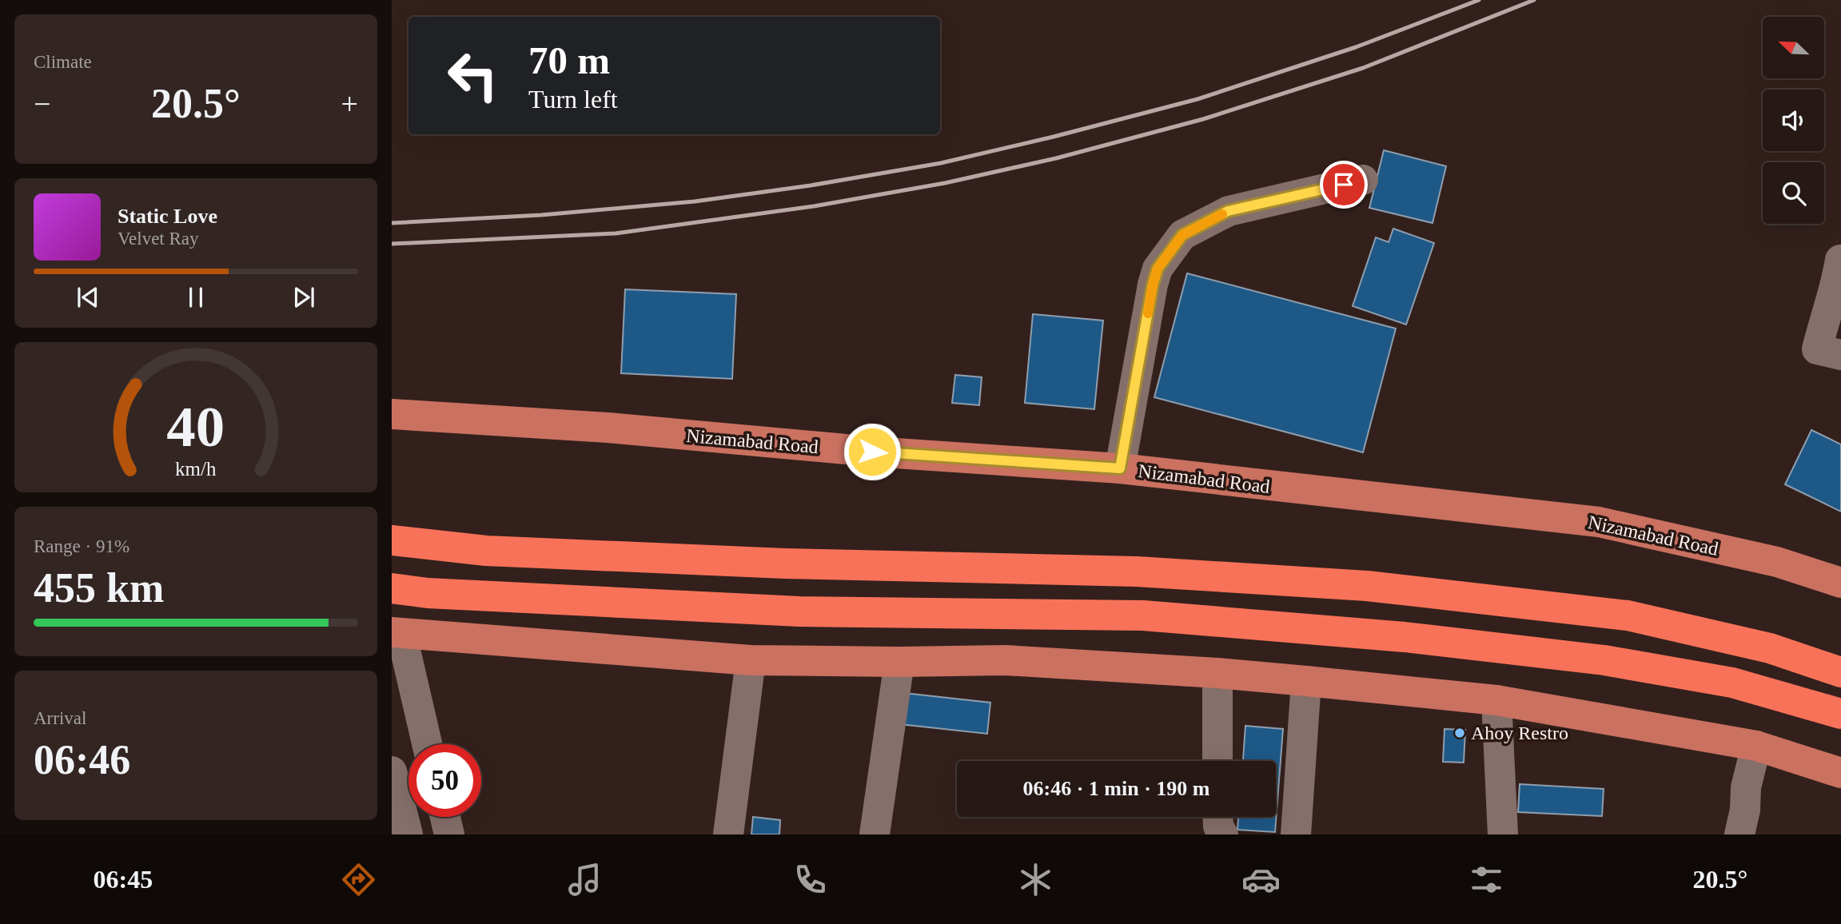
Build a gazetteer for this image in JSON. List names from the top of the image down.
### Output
{
  "streets": {
    "main road": ["Nizamabad Road"]
  },
  "places": ["Ahoy Restro"],
  "north": "top left",
  "page": {
    "tile": [
      "Climate",
      ["Range · 91%", "455 km"],
      ["Arrival", "06:46"]
    ],
    "turn": ["70 m", "Turn left"],
    "heat": ["−", "20.5°", "+"],
    "song": ["Static Love", "Velvet Ray"],
    "limit": "50",
    "trip": "06:46 · 1 min · 190 m",
    "tabs": ["06:45", "20.5°"],
    "gauge": ["40", "km/h"]
  }
}
